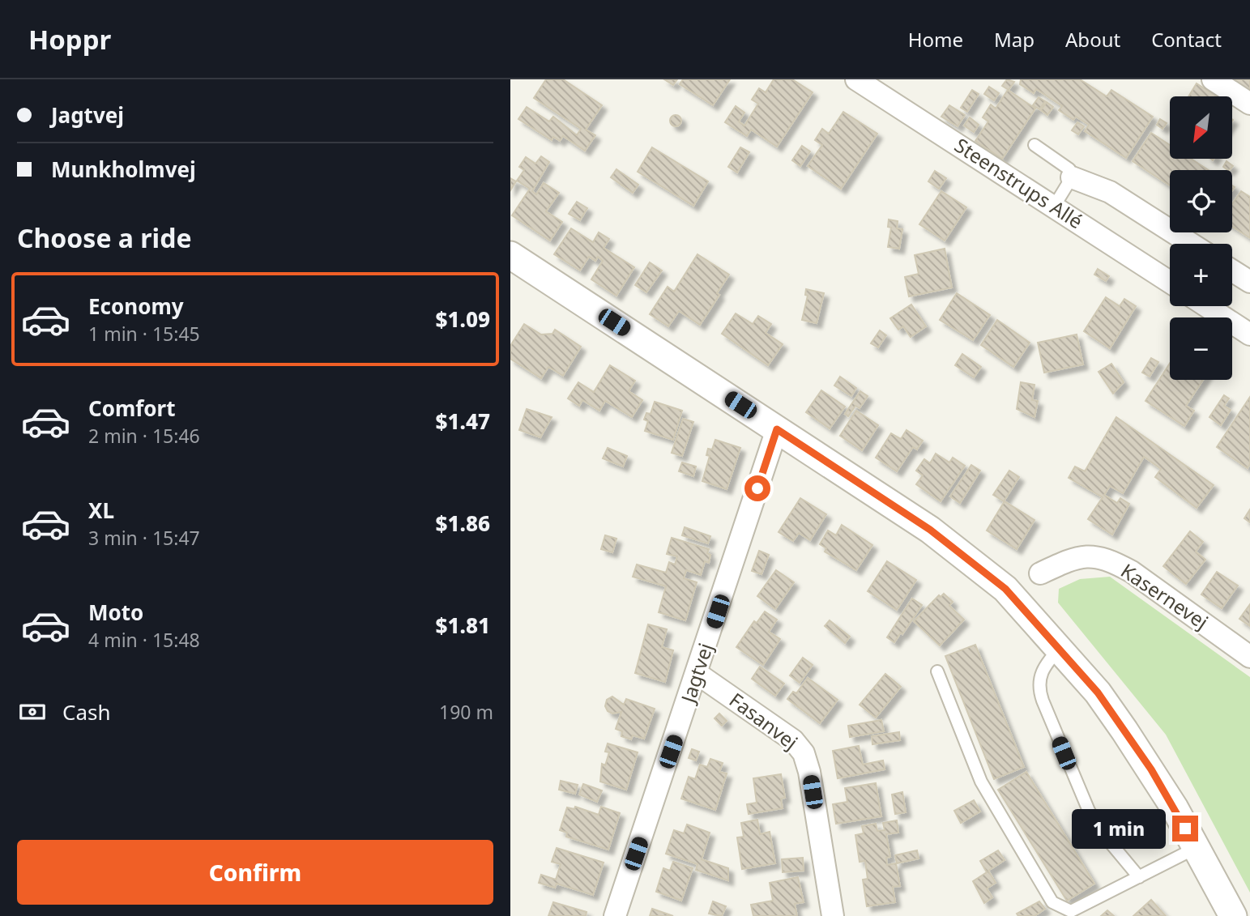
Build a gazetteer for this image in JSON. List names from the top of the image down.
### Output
{
  "streets": {
    "street": [
      "Steenstrups Allé",
      "Kasernevej",
      "Jagtvej",
      "Fasanvej"
    ]
  },
  "crossings": [
    ["Jagtvej", "Fasanvej"]
  ],
  "north": "bottom left",
  "page": {
    "header": "Hoppr",
    "nav": [
      "Home",
      "Map",
      "About",
      "Contact"
    ],
    "banner": ["Jagtvej", "Munkholmvej"],
    "map_buttons": ["+", "−"],
    "heading": "Choose a ride",
    "list": [
      {
        "name": "Economy",
        "note": "1 min · 15:45",
        "value": "$1.09"
      },
      {
        "name": "Comfort",
        "note": "2 min · 15:46",
        "value": "$1.47"
      },
      {
        "name": "XL",
        "note": "3 min · 15:47",
        "value": "$1.86"
      },
      {
        "name": "Moto",
        "note": "4 min · 15:48",
        "value": "$1.81"
      }
    ],
    "pay": ["Cash", "190 m"],
    "bubble": "1 min",
    "buttons": "Confirm"
  }
}
